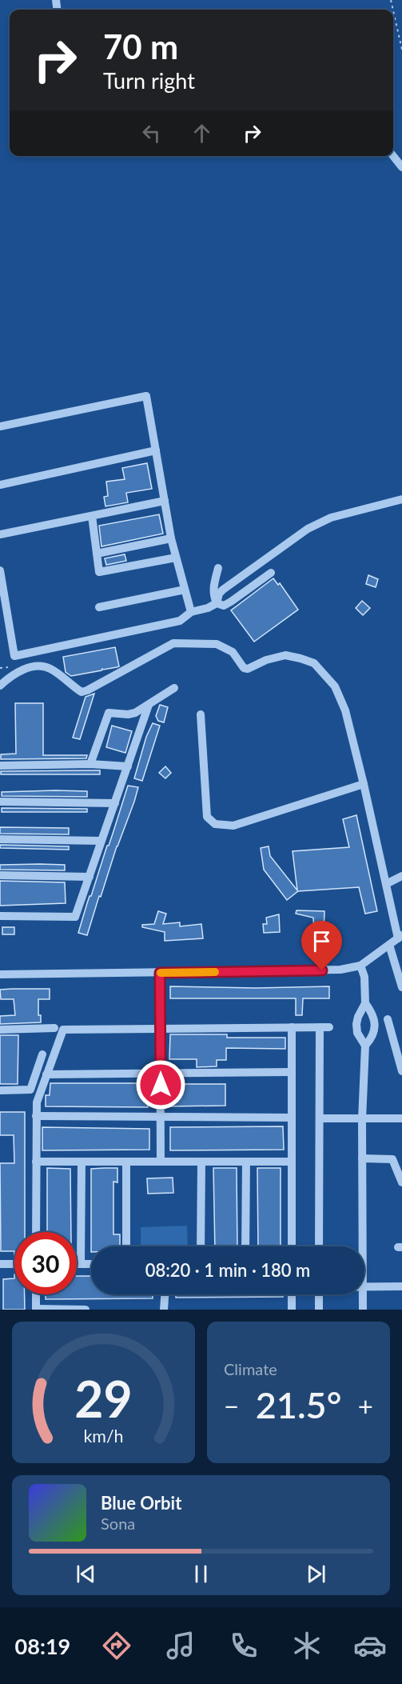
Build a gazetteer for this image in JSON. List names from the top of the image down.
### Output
{
  "page": {
    "turn": ["70 m", "Turn right"],
    "limit": "30",
    "trip": "08:20 · 1 min · 180 m",
    "tile": "Climate",
    "heat": ["−", "21.5°", "+"],
    "song": ["Blue Orbit", "Sona"],
    "tabs": "08:19",
    "gauge": ["29", "km/h"]
  }
}
